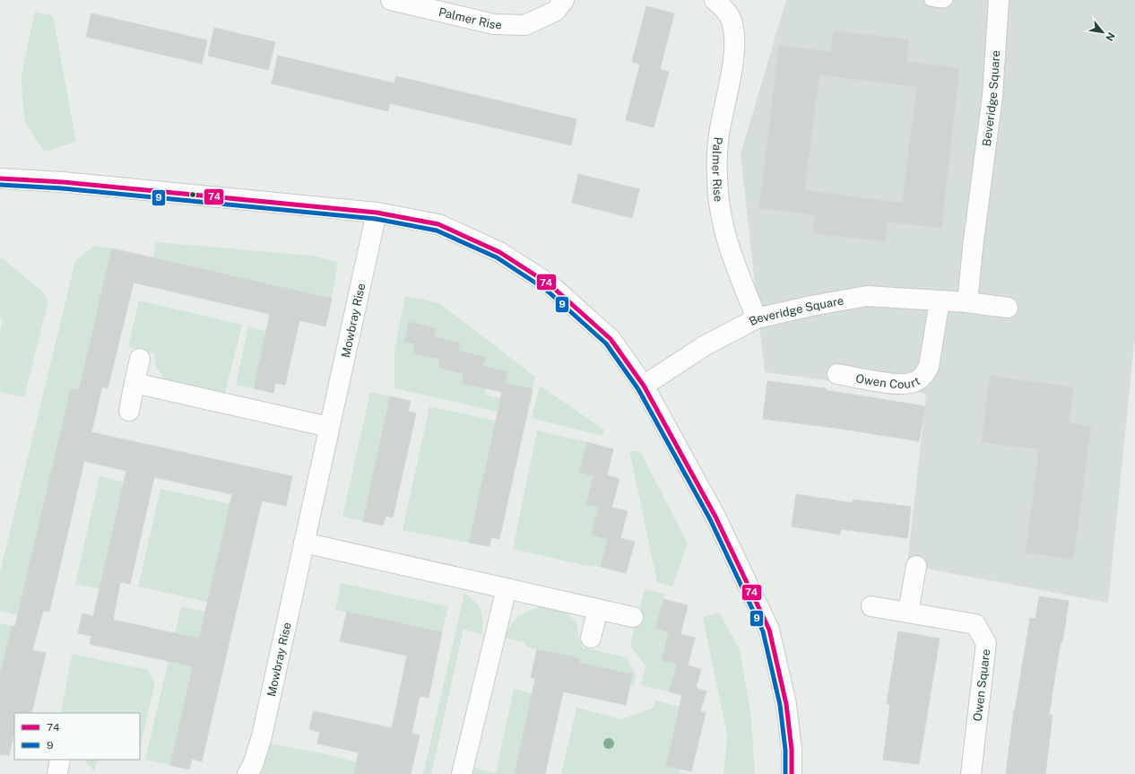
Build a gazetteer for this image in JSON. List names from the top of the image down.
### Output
{
  "streets": {
    "street": [
      "Palmer Rise",
      "Beveridge Square",
      "Mowbray Rise",
      "Owen Court",
      "Owen Square"
    ]
  },
  "crossings": [
    ["Palmer Rise", "Beveridge Square"],
    ["Beveridge Square", "Owen Court"]
  ],
  "lines": ["transit line 74", "transit line 9"],
  "legend": ["74", "9"],
  "north": "bottom right"
}
